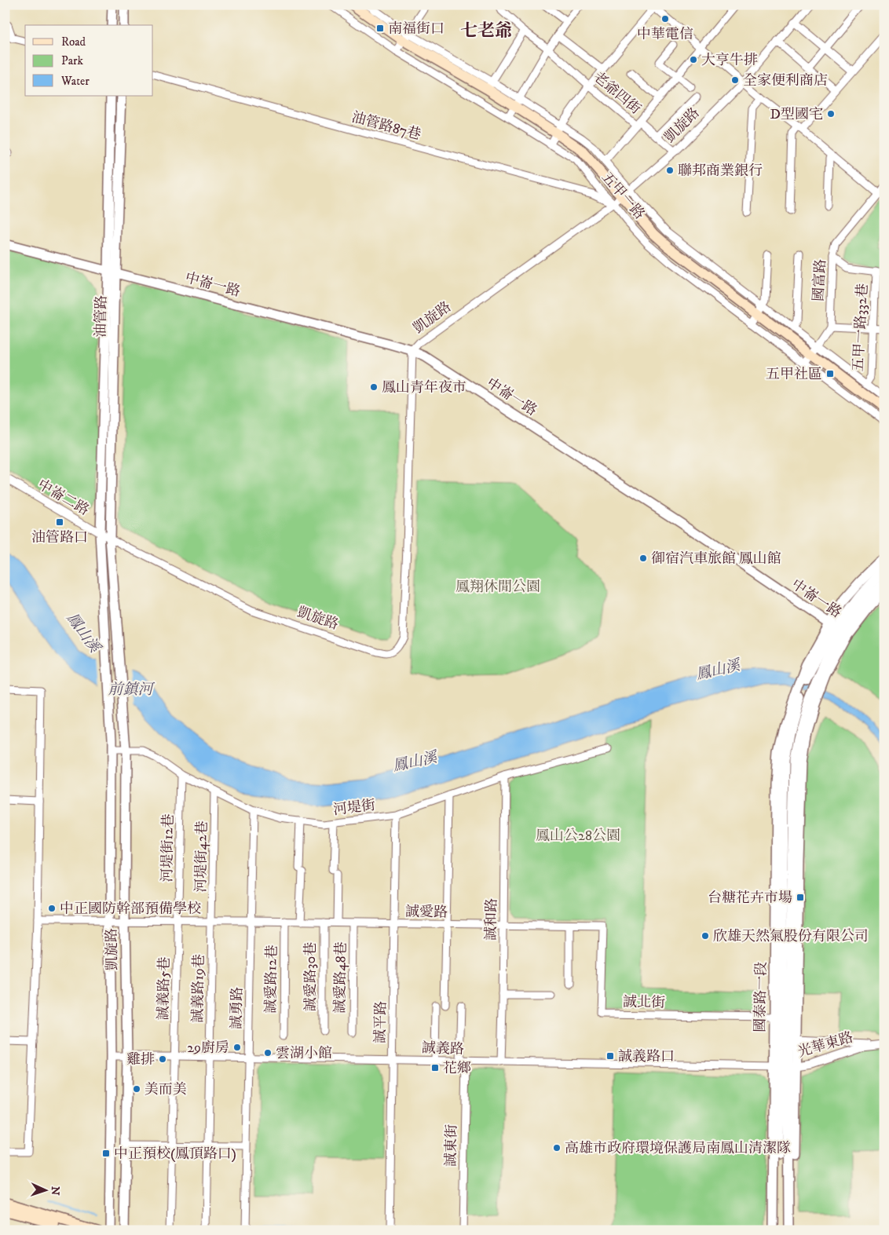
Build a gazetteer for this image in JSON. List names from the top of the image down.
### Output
{
  "streets": {
    "main road": ["五甲一路"],
    "street": [
      "老爺四街",
      "凱旋路",
      "油管路87巷",
      "國富路",
      "中崙一路",
      "油管路",
      "五甲一路332巷",
      "中崙二路",
      "河堤街",
      "河堤街12巷",
      "河堤街42巷",
      "誠愛路",
      "誠和路",
      "誠愛路30巷",
      "誠愛路48巷",
      "誠愛路12巷",
      "誠義路5巷",
      "誠義路19巷",
      "國泰路一段",
      "誠北街",
      "誠勇路",
      "誠平路",
      "光華東路",
      "誠義路",
      "誠東街"
    ]
  },
  "crossings": [
    ["凱旋路", "油管路87巷"],
    ["凱旋路", "五甲一路"],
    ["凱旋路", "中崙一路"],
    ["凱旋路", "油管路"],
    ["凱旋路", "中崙二路"],
    ["凱旋路", "河堤街"],
    ["凱旋路", "誠愛路"],
    ["凱旋路", "誠義路"],
    ["油管路87巷", "五甲一路"],
    ["五甲一路", "五甲一路332巷"],
    ["中崙一路", "油管路"],
    ["油管路", "中崙二路"],
    ["河堤街", "河堤街12巷"],
    ["河堤街", "河堤街42巷"],
    ["河堤街", "誠和路"],
    ["河堤街", "誠勇路"],
    ["河堤街", "誠平路"],
    ["河堤街12巷", "誠愛路"],
    ["河堤街12巷", "誠義路5巷"],
    ["河堤街42巷", "誠愛路"],
    ["河堤街42巷", "誠義路19巷"],
    ["誠愛路", "誠和路"],
    ["誠愛路", "誠愛路30巷"],
    ["誠愛路", "誠愛路48巷"],
    ["誠愛路", "誠愛路12巷"],
    ["誠愛路", "誠義路5巷"],
    ["誠愛路", "誠義路19巷"],
    ["誠愛路", "誠北街"],
    ["誠愛路", "誠勇路"],
    ["誠愛路", "誠平路"],
    ["誠和路", "誠義路"],
    ["誠義路5巷", "誠義路"],
    ["誠義路19巷", "誠義路"],
    ["國泰路一段", "誠北街"],
    ["國泰路一段", "光華東路"],
    ["國泰路一段", "誠義路"],
    ["誠勇路", "誠義路"],
    ["誠平路", "誠義路"],
    ["光華東路", "誠義路"],
    ["誠義路", "誠東街"]
  ],
  "districts": ["七老爺"],
  "water": ["鳳山溪", "前鎮河"],
  "parks": ["鳳翔休閒公園", "鳳山公28公園"],
  "places": {
    "other": [
      "中華電信",
      "大亨牛排",
      "全家便利商店",
      "D型國宅",
      "聯邦商業銀行",
      "鳳山青年夜市",
      "御宿汽車旅館 鳳山館",
      "中正國防幹部預備學校",
      "欣雄天然氣股份有限公司",
      "29廚房",
      "雲湖小館",
      "雞排",
      "美而美",
      "高雄市政府環境保護局南鳳山清潔隊"
    ],
    "transit": [
      "南福街口",
      "五甲社區",
      "油管路口",
      "台糖花卉市場",
      "誠義路口",
      "花鄉",
      "中正預校(鳳頂路口)"
    ]
  },
  "legend": ["Road", "Park", "Water"],
  "north": "right"
}
